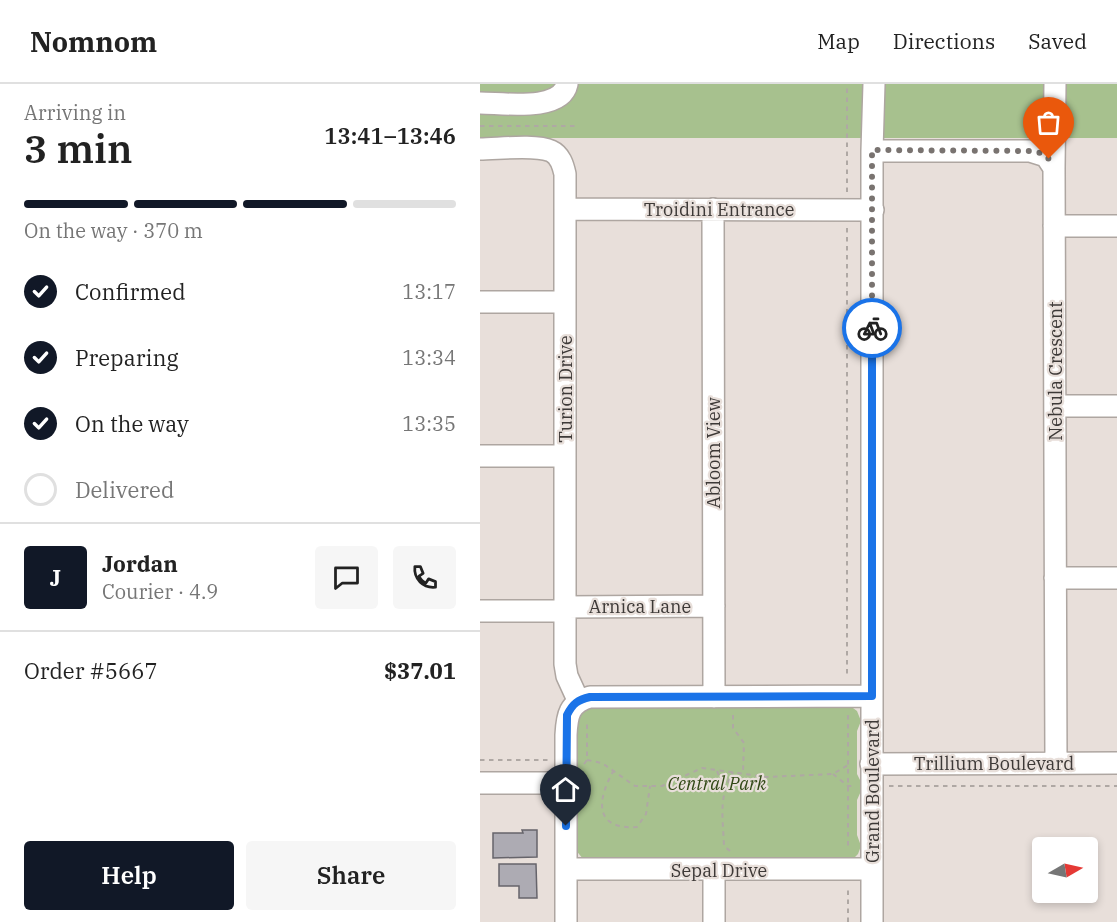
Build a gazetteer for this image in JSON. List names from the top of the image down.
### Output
{
  "streets": {
    "street": [
      "Troidini Entrance",
      "Nebula Crescent",
      "Turion Drive",
      "Abloom View",
      "Arnica Lane",
      "Trillium Boulevard",
      "Grand Boulevard",
      "Sepal Drive"
    ]
  },
  "crossings": [
    ["Troidini Entrance", "Turion Drive"],
    ["Troidini Entrance", "Abloom View"],
    ["Troidini Entrance", "Grand Boulevard"],
    ["Nebula Crescent", "Trillium Boulevard"],
    ["Turion Drive", "Arnica Lane"],
    ["Abloom View", "Arnica Lane"],
    ["Trillium Boulevard", "Grand Boulevard"],
    ["Grand Boulevard", "Sepal Drive"]
  ],
  "parks": ["Central Park"],
  "north": "right",
  "page": {
    "header": "Nomnom",
    "nav": ["Map", "Directions", "Saved"],
    "heading": ["3 min", "Arriving in", "13:41–13:46"],
    "panel": [
      "Jordan",
      "Courier · 4.9",
      "Order #5667",
      "$37.01"
    ],
    "bar": "On the way · 370 m",
    "list": [
      ["Confirmed", "13:17"],
      ["Preparing", "13:34"],
      ["On the way", "13:35"],
      "Delivered"
    ],
    "round": "J",
    "buttons": ["Help", "Share"]
  }
}
